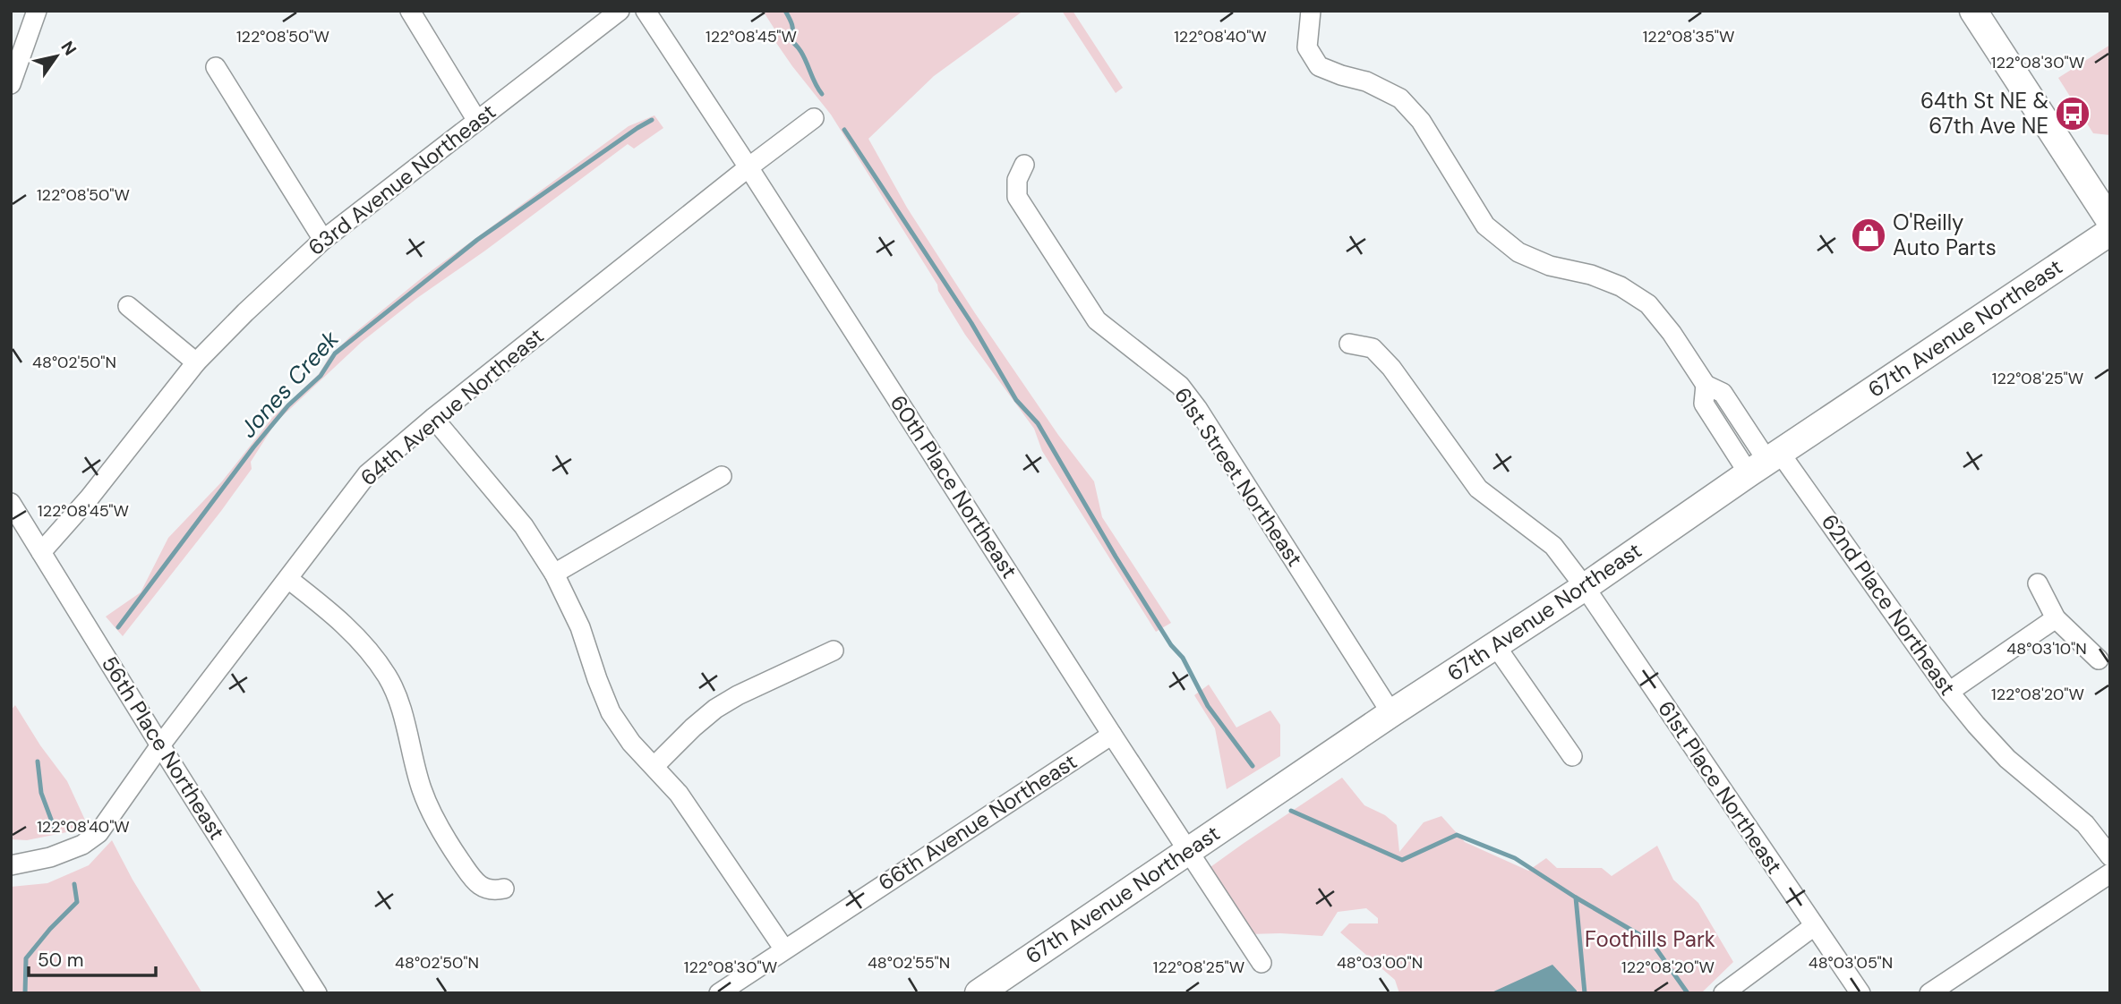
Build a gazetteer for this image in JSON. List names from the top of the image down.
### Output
{
  "streets": {
    "street": [
      "63rd Avenue Northeast",
      "67th Avenue Northeast",
      "64th Avenue Northeast",
      "61st Street Northeast",
      "60th Place Northeast",
      "62nd Place Northeast",
      "56th Place Northeast",
      "61st Place Northeast",
      "66th Avenue Northeast"
    ]
  },
  "crossings": [
    ["63rd Avenue Northeast", "56th Place Northeast"],
    ["67th Avenue Northeast", "61st Street Northeast"],
    ["67th Avenue Northeast", "60th Place Northeast"],
    ["67th Avenue Northeast", "62nd Place Northeast"],
    ["67th Avenue Northeast", "61st Place Northeast"],
    ["64th Avenue Northeast", "60th Place Northeast"],
    ["64th Avenue Northeast", "56th Place Northeast"],
    ["60th Place Northeast", "66th Avenue Northeast"]
  ],
  "water": ["Jones Creek"],
  "parks": ["Foothills Park"],
  "places": {
    "bus stop": ["64th St NE & 67th Ave NE"],
    "shop": ["O'Reilly Auto Parts"]
  },
  "scale_bar": "50 m",
  "north": "top right",
  "coordinates": [
    "122°08'50\"W",
    "122°08'45\"W",
    "122°08'40\"W",
    "122°08'35\"W",
    "122°08'30\"W",
    "48°02'50\"N",
    "122°08'25\"W",
    "48°03'10\"N",
    "122°08'20\"W",
    "48°02'55\"N",
    "48°03'00\"N",
    "48°03'05\"N"
  ]
}
